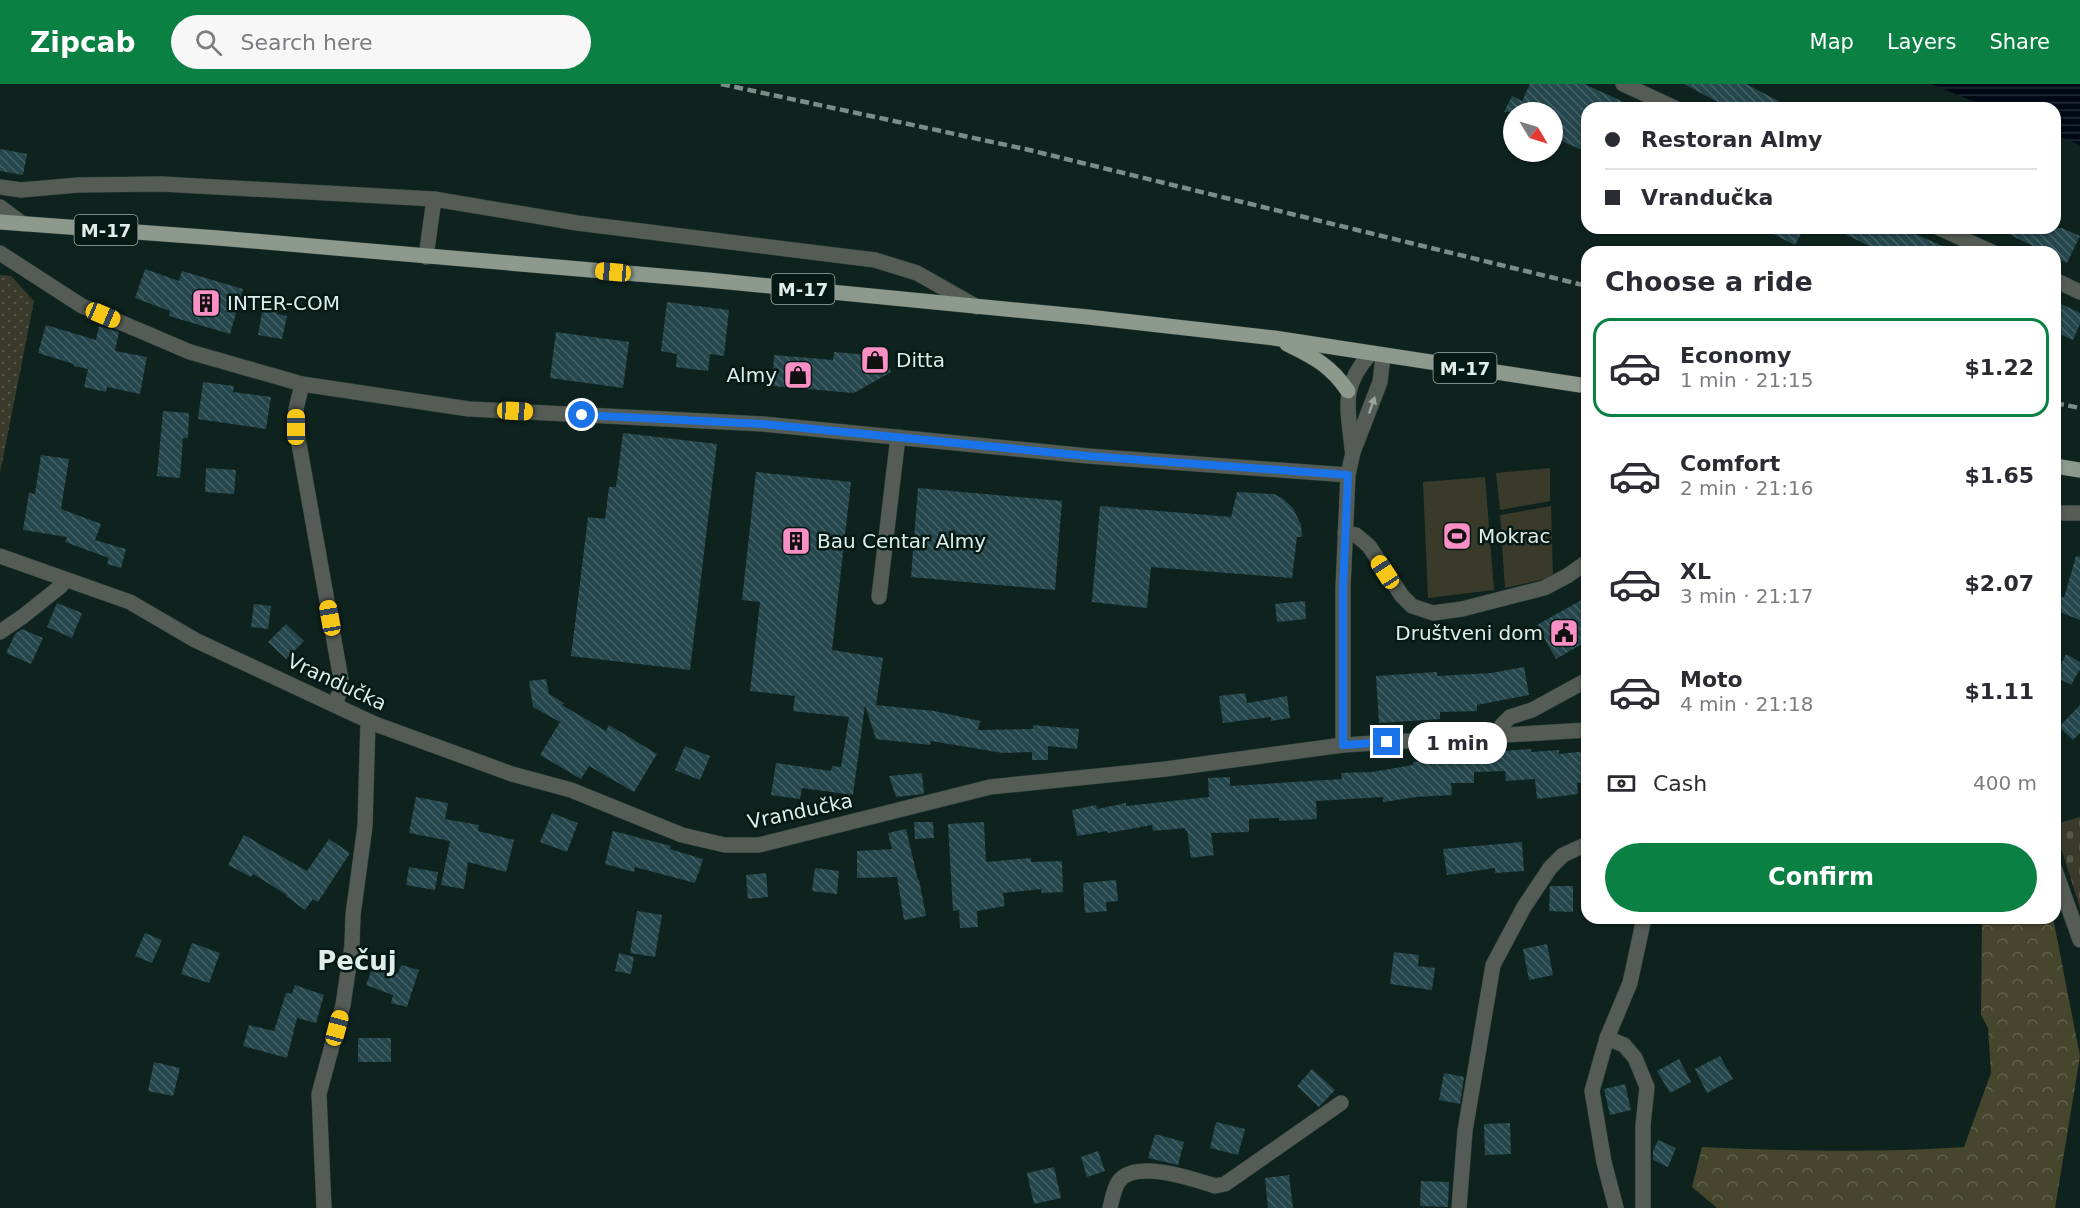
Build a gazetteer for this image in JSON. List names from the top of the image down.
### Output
{
  "streets": {
    "main road": ["M-17"],
    "street": ["Vrandučka"]
  },
  "districts": ["Pečuj"],
  "places": {
    "building": ["INTER-COM", "Bau Centar Almy"],
    "shop": ["Ditta", "Almy"],
    "sports": ["Mokrac"],
    "public building": ["Društveni dom"]
  },
  "north": "bottom right",
  "page": {
    "header": "Zipcab",
    "search": "Search here",
    "nav": ["Map", "Layers", "Share"],
    "banner": ["Restoran Almy", "Vrandučka"],
    "heading": "Choose a ride",
    "list": [
      {
        "name": "Economy",
        "note": "1 min · 21:15",
        "value": "$1.22"
      },
      {
        "name": "Comfort",
        "note": "2 min · 21:16",
        "value": "$1.65"
      },
      {
        "name": "XL",
        "note": "3 min · 21:17",
        "value": "$2.07"
      },
      {
        "name": "Moto",
        "note": "4 min · 21:18",
        "value": "$1.11"
      }
    ],
    "bubble": "1 min",
    "pay": ["Cash", "400 m"],
    "buttons": "Confirm"
  }
}
